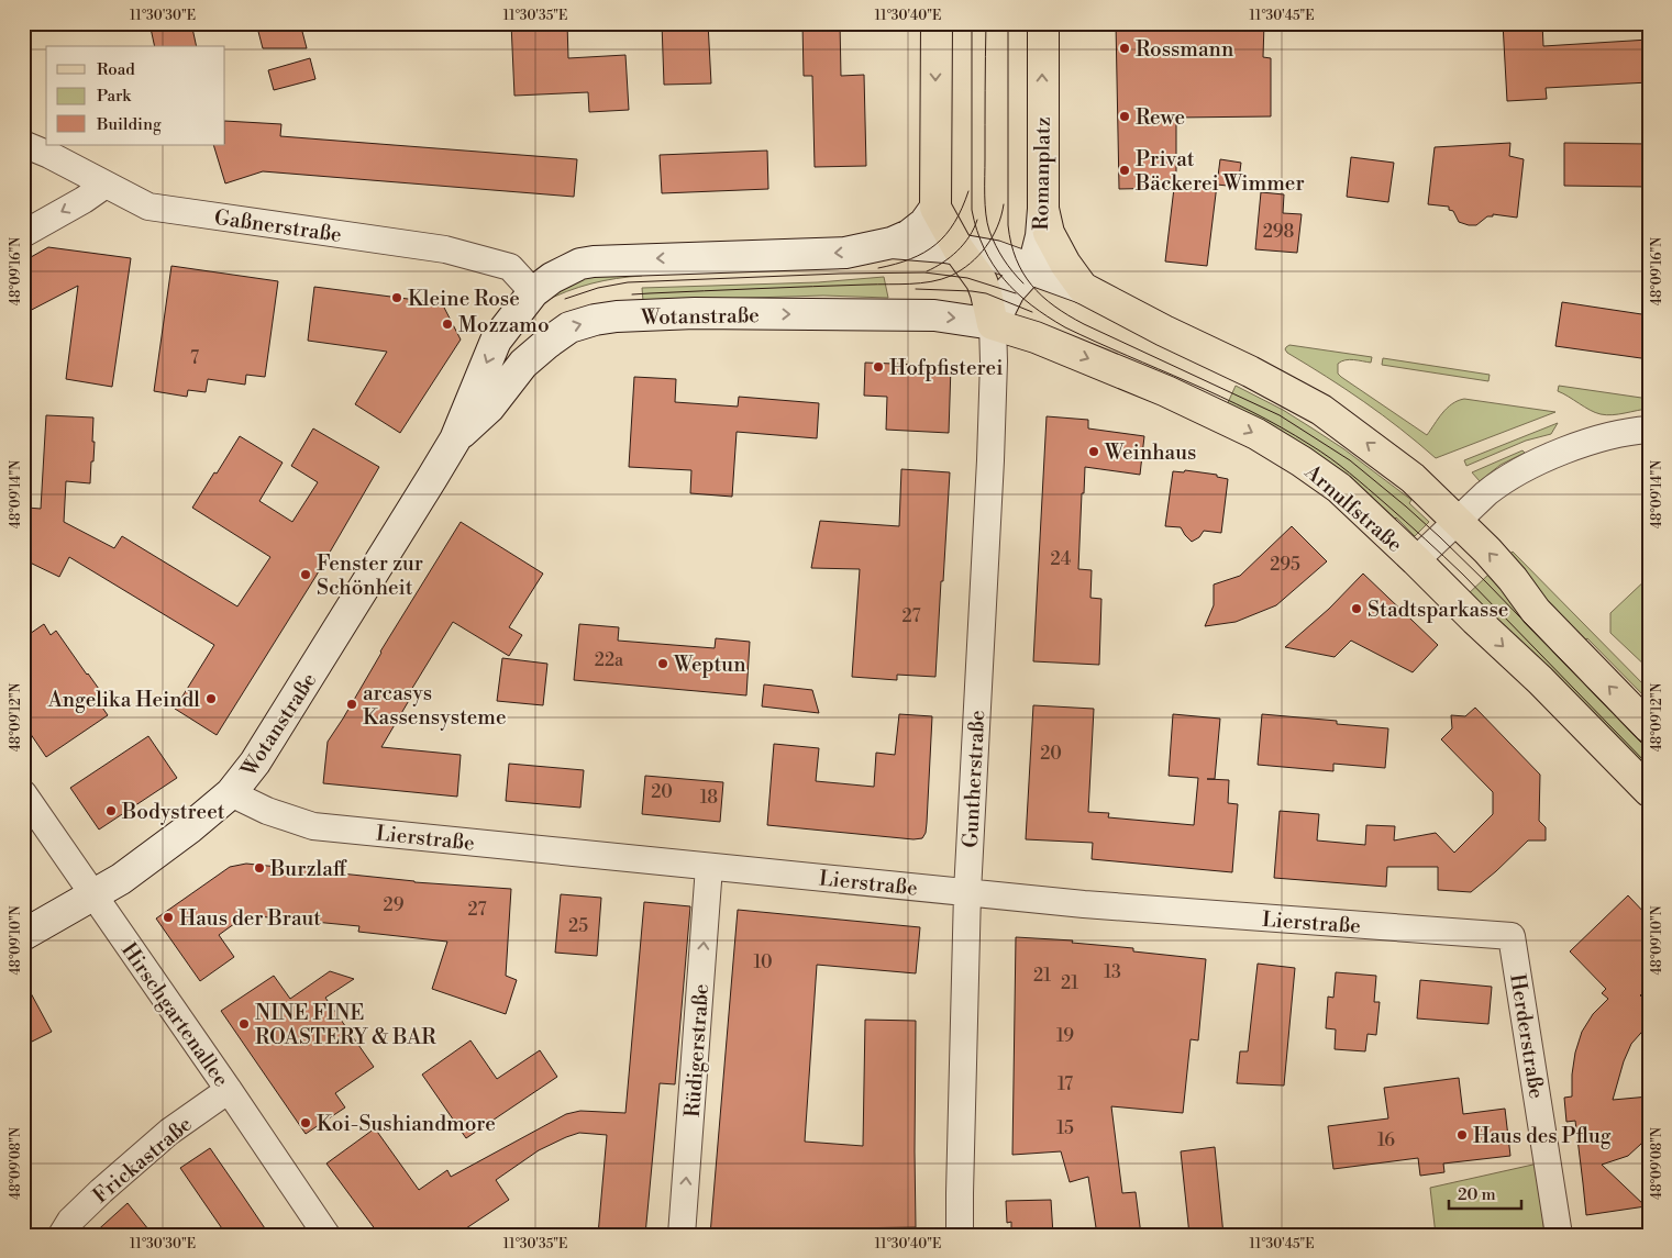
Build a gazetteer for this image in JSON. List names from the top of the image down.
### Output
{
  "streets": {
    "main road": ["Romanplatz", "Wotanstraße", "Arnulfstraße"],
    "street": [
      "Gaßnerstraße",
      "Guntherstraße",
      "Lierstraße",
      "Hirschgartenallee",
      "Herderstraße",
      "Rüdigerstraße",
      "Frickastraße"
    ]
  },
  "crossings": [
    ["Romanplatz", "Wotanstraße"],
    ["Romanplatz", "Arnulfstraße"],
    ["Romanplatz", "Guntherstraße"],
    ["Gaßnerstraße", "Wotanstraße"],
    ["Wotanstraße", "Arnulfstraße"],
    ["Wotanstraße", "Guntherstraße"],
    ["Wotanstraße", "Lierstraße"],
    ["Wotanstraße", "Hirschgartenallee"],
    ["Arnulfstraße", "Guntherstraße"],
    ["Guntherstraße", "Lierstraße"],
    ["Lierstraße", "Herderstraße"],
    ["Lierstraße", "Rüdigerstraße"],
    ["Hirschgartenallee", "Frickastraße"]
  ],
  "one_way": ["Rüdigerstraße"],
  "places": [
    "Rossmann",
    "Rewe",
    "Privat Bäckerei Wimmer",
    "Kleine Rose",
    "Mozzamo",
    "Hofpfisterei",
    "Weinhaus",
    "Fenster zur Schönheit",
    "Stadtsparkasse",
    "Weptun",
    "Angelika Heindl",
    "arcasys Kassensysteme",
    "Bodystreet",
    "Burzlaff",
    "Haus der Braut",
    "NINE FINE ROASTERY & BAR",
    "Koi-Sushiandmore",
    "Haus des Pflug"
  ],
  "house_numbers": [
    "298",
    "7",
    "24",
    "295",
    "27",
    "22a",
    "20",
    "20",
    "18",
    "29",
    "27",
    "25",
    "10",
    "13",
    "21",
    "21",
    "19",
    "17",
    "15",
    "16"
  ],
  "legend": ["Road", "Park", "Building"],
  "scale_bar": "20 m",
  "coordinates": [
    "11°30'30\"E",
    "11°30'35\"E",
    "11°30'40\"E",
    "11°30'45\"E",
    "48°09'16\"N",
    "48°09'14\"N",
    "48°09'12\"N",
    "48°09'10\"N",
    "48°09'08\"N"
  ]
}
